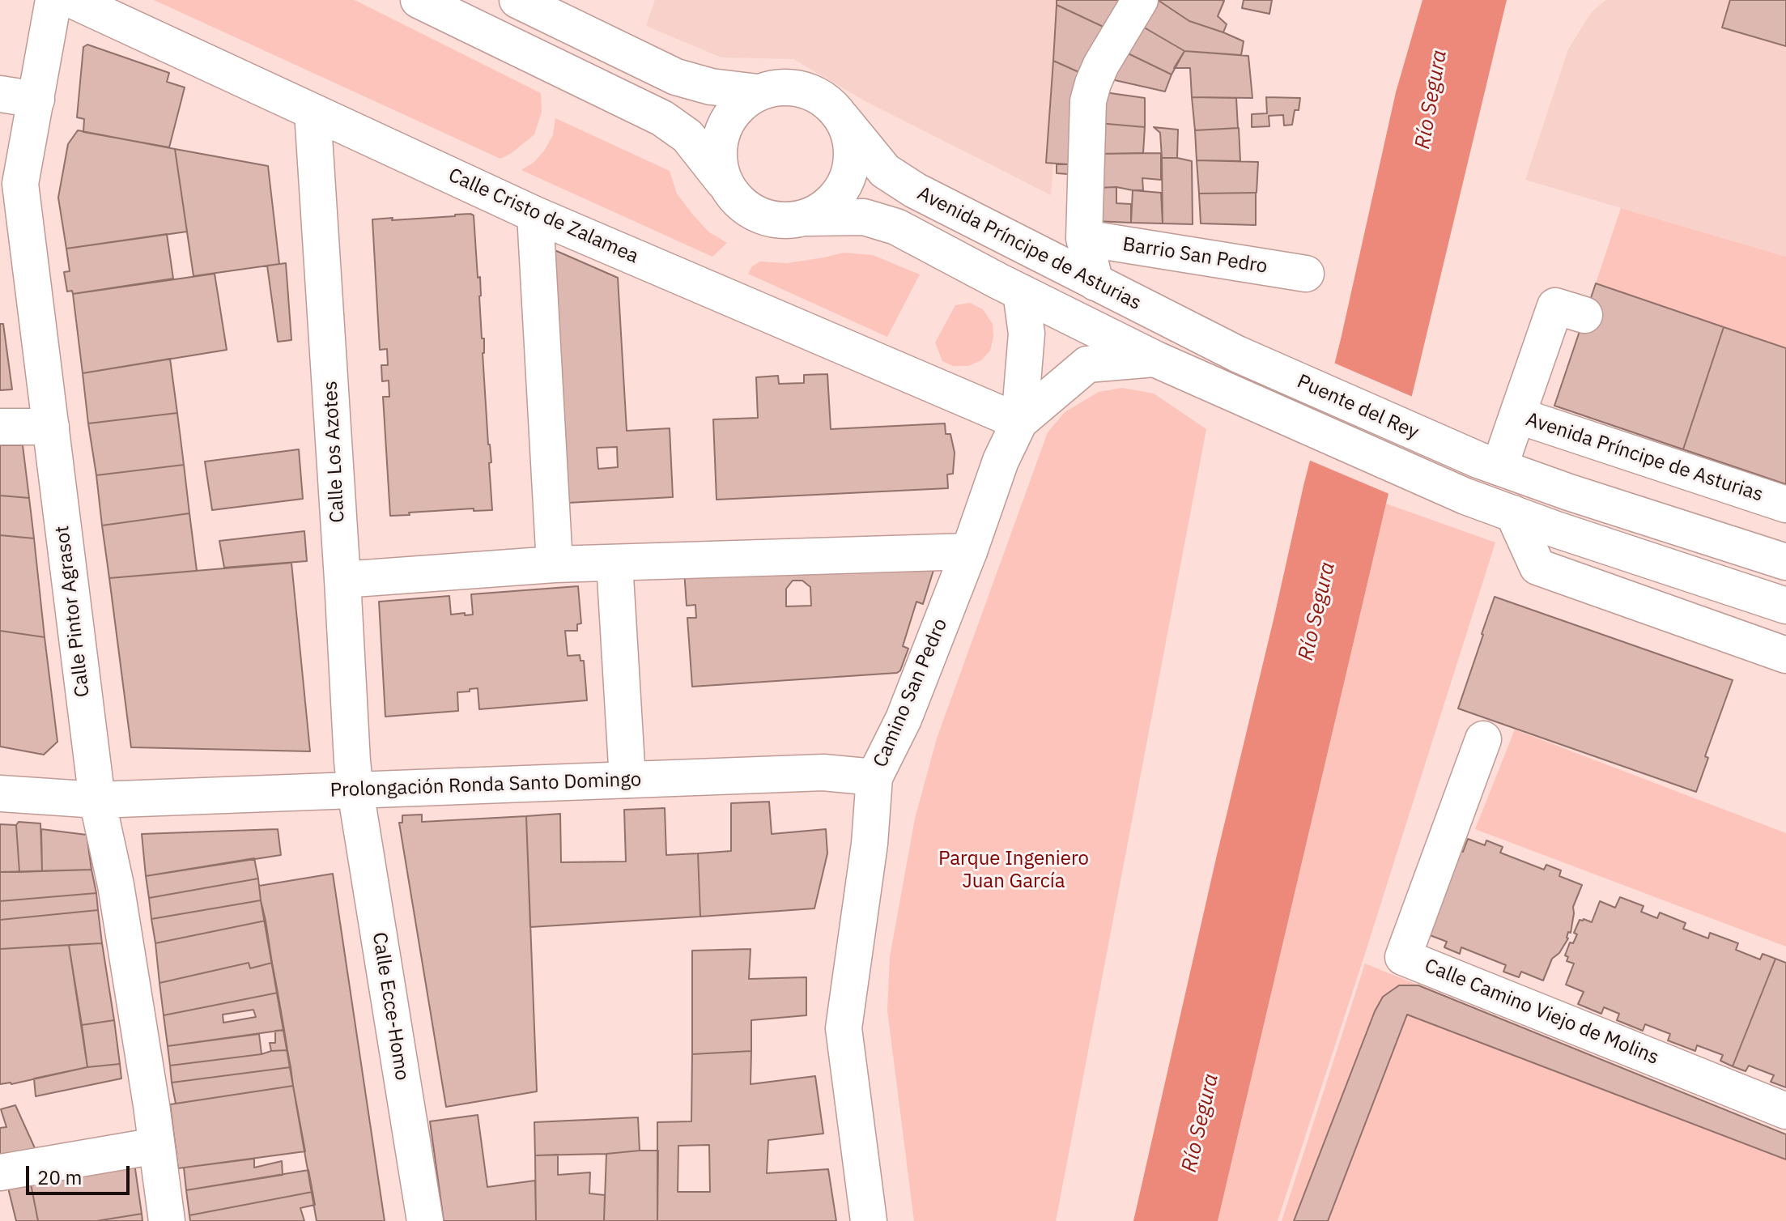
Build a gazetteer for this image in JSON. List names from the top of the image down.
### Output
{
  "streets": {
    "street": [
      "Calle Cristo de Zalamea",
      "Avenida Príncipe de Asturias",
      "Barrio San Pedro",
      "Puente del Rey",
      "Calle Los Azotes",
      "Calle Pintor Agrasot",
      "Camino San Pedro",
      "Prolongación Ronda Santo Domingo",
      "Calle Ecce-Homo",
      "Calle Camino Viejo de Molins"
    ]
  },
  "crossings": [
    ["Calle Cristo de Zalamea", "Calle Los Azotes"],
    ["Calle Cristo de Zalamea", "Camino San Pedro"],
    ["Avenida Príncipe de Asturias", "Puente del Rey"],
    ["Avenida Príncipe de Asturias", "Camino San Pedro"],
    ["Calle Los Azotes", "Prolongación Ronda Santo Domingo"],
    ["Calle Los Azotes", "Calle Ecce-Homo"],
    ["Calle Pintor Agrasot", "Prolongación Ronda Santo Domingo"],
    ["Camino San Pedro", "Prolongación Ronda Santo Domingo"],
    ["Prolongación Ronda Santo Domingo", "Calle Ecce-Homo"]
  ],
  "water": ["Río Segura"],
  "parks": ["Parque Ingeniero Juan García"],
  "scale_bar": "20 m"
}
